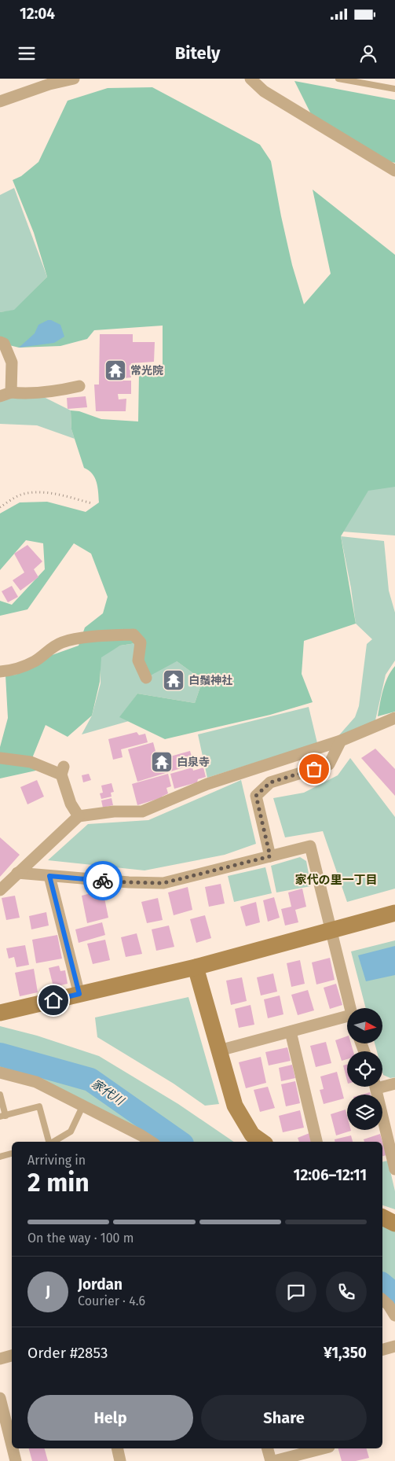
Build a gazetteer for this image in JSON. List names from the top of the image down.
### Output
{
  "districts": ["家代の里一丁目"],
  "water": ["家代川"],
  "places": {
    "temple": ["常光院", "白鬚神社", "白泉寺"]
  },
  "north": "right",
  "page": {
    "status": "12:04",
    "header": "Bitely",
    "heading": ["2 min", "Arriving in", "12:06–12:11"],
    "panel": [
      "Jordan",
      "Courier · 4.6",
      "Order #2853",
      "¥1,350"
    ],
    "bar": "On the way · 100 m",
    "round": "J",
    "buttons": ["Help", "Share"]
  }
}
